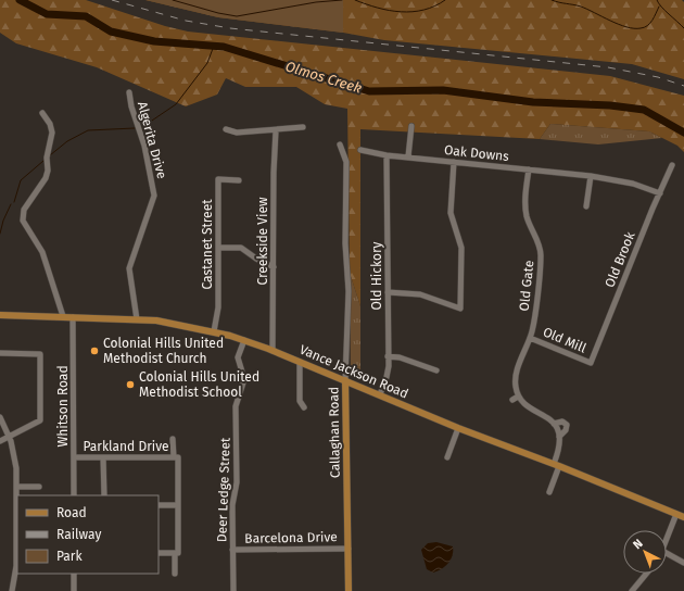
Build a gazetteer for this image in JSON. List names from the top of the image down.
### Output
{
  "streets": {
    "main road": ["Vance Jackson Road", "Callaghan Road"],
    "street": [
      "Algerita Drive",
      "Oak Downs",
      "Creekside View",
      "Castanet Street",
      "Old Brook",
      "Old Hickory",
      "Old Gate",
      "Old Mill",
      "Whitson Road",
      "Parkland Drive",
      "Deer Ledge Street",
      "Barcelona Drive"
    ]
  },
  "crossings": [
    ["Algerita Drive", "Vance Jackson Road"],
    ["Oak Downs", "Old Brook"],
    ["Oak Downs", "Old Hickory"],
    ["Oak Downs", "Old Gate"],
    ["Creekside View", "Vance Jackson Road"],
    ["Castanet Street", "Vance Jackson Road"],
    ["Old Brook", "Old Mill"],
    ["Old Hickory", "Vance Jackson Road"],
    ["Old Gate", "Old Mill"],
    ["Vance Jackson Road", "Whitson Road"],
    ["Vance Jackson Road", "Callaghan Road"],
    ["Vance Jackson Road", "Deer Ledge Street"],
    ["Whitson Road", "Parkland Drive"],
    ["Callaghan Road", "Barcelona Drive"],
    ["Deer Ledge Street", "Barcelona Drive"]
  ],
  "water": ["Olmos Creek"],
  "places": ["Colonial Hills United Methodist Church", "Colonial Hills United Methodist School"],
  "legend": ["Road", "Railway", "Park"],
  "north": "top left"
}
